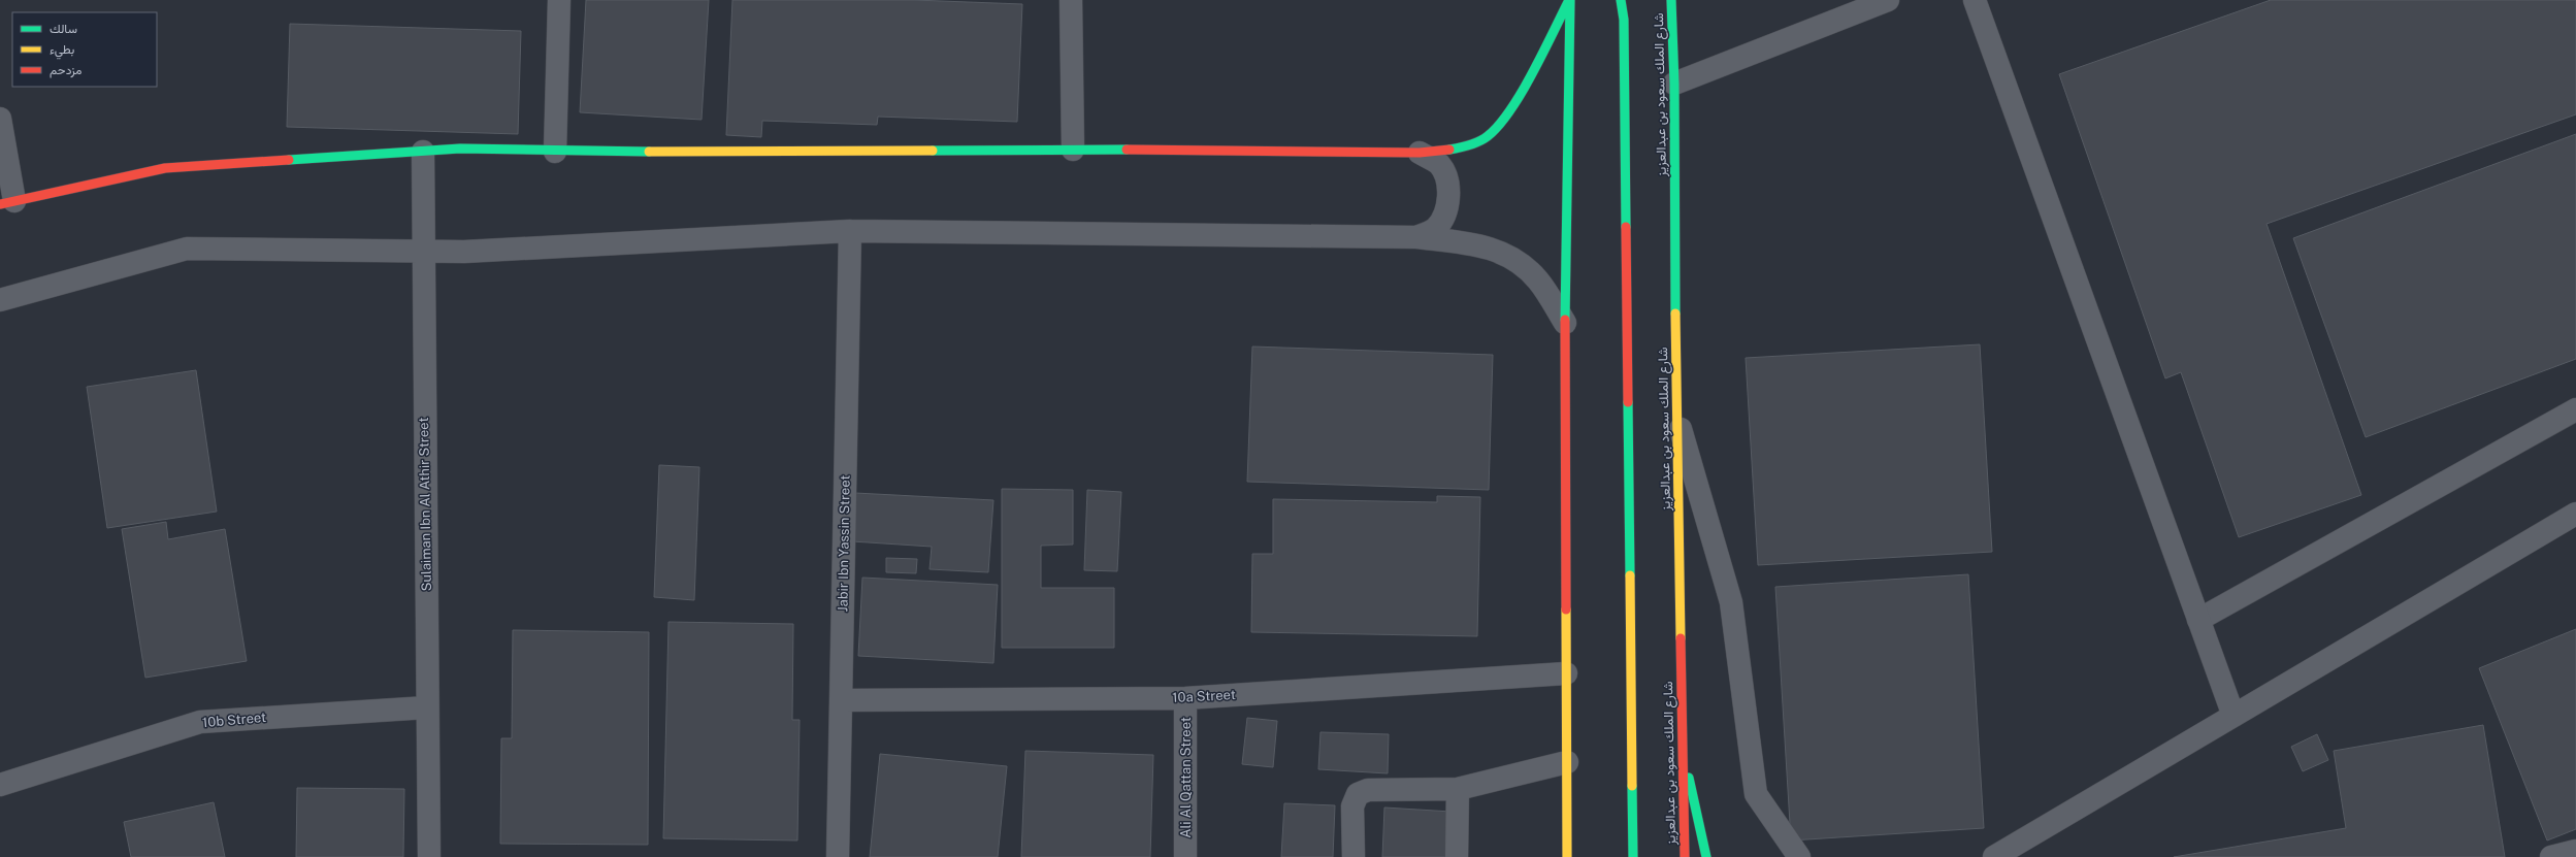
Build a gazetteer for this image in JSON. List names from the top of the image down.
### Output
{
  "streets": {
    "main road": ["شارع الملك سعود بن عبدالعزيز"],
    "street": [
      "Sulaiman Ibn Al Athir Street",
      "Jabir Ibn Yassin Street",
      "10a Street",
      "10b Street",
      "Ali Al Qattan Street"
    ]
  },
  "crossings": [
    ["Sulaiman Ibn Al Athir Street", "10b Street"],
    ["Jabir Ibn Yassin Street", "10a Street"],
    ["10a Street", "Ali Al Qattan Street"]
  ],
  "legend": ["سالك", "بطيء", "مزدحم"]
}
